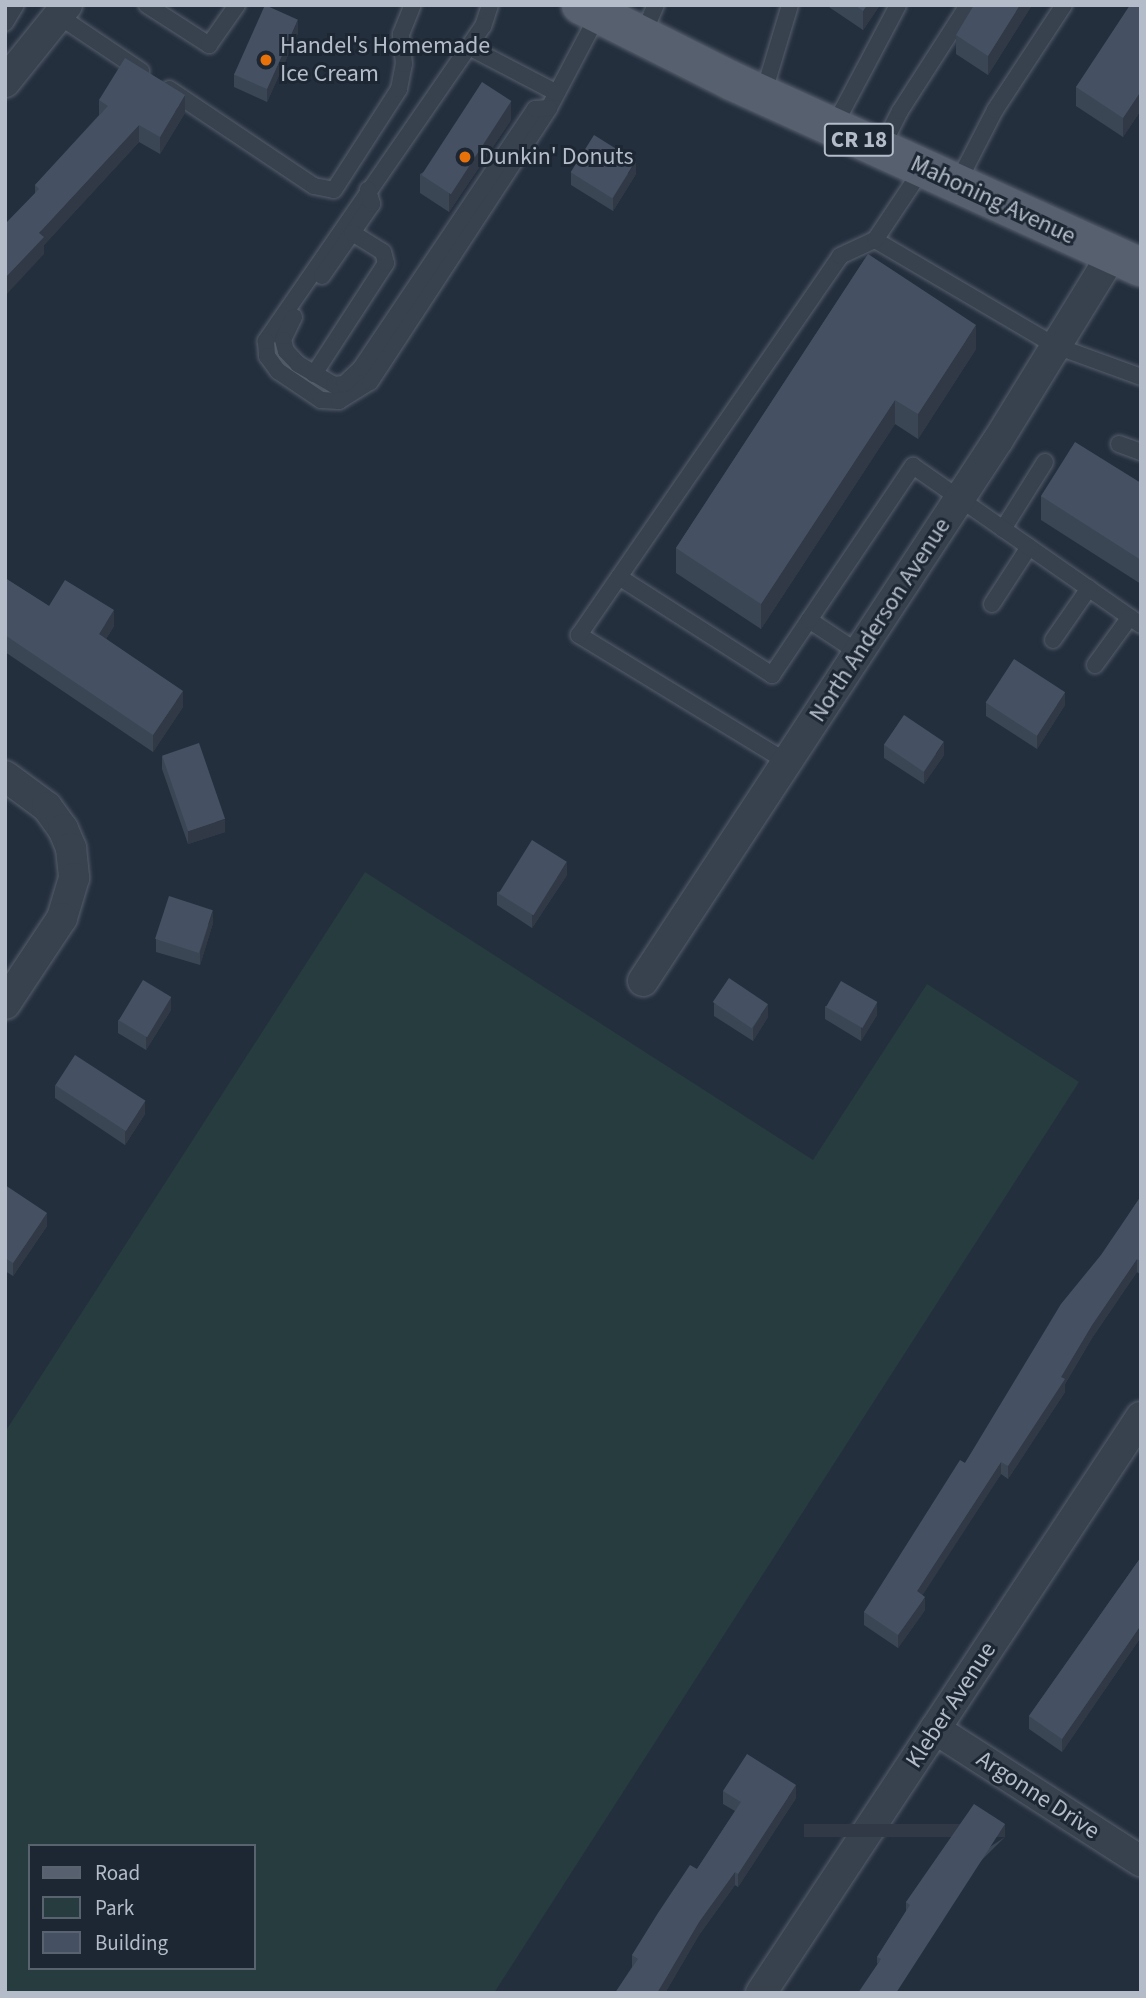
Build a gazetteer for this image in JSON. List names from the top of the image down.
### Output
{
  "streets": {
    "main road": ["CR 18", "Mahoning Avenue"],
    "street": ["North Anderson Avenue", "Kleber Avenue", "Argonne Drive"]
  },
  "crossings": [
    ["Mahoning Avenue", "North Anderson Avenue"],
    ["Kleber Avenue", "Argonne Drive"]
  ],
  "places": ["Handel's Homemade Ice Cream", "Dunkin' Donuts"],
  "legend": ["Road", "Park", "Building"]
}
